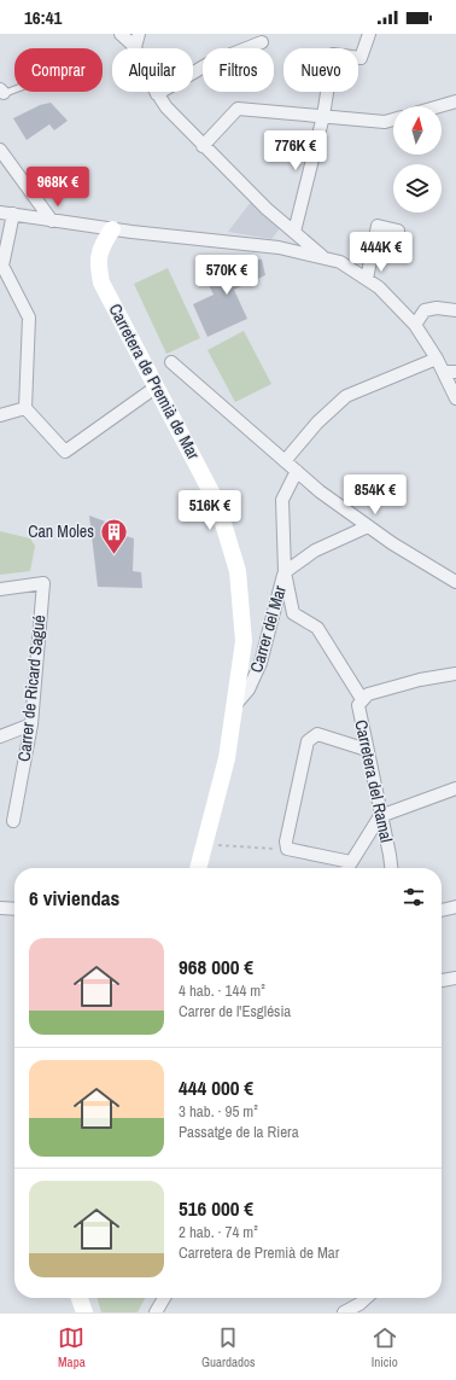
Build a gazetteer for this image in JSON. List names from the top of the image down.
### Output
{
  "streets": {
    "street": [
      "Carretera de Premià de Mar",
      "Carrer del Mar",
      "Carrer de Ricard Sagué",
      "Carretera del Ramal"
    ]
  },
  "crossings": [
    ["Carretera de Premià de Mar", "Carrer del Mar"],
    ["Carrer del Mar", "Carretera del Ramal"]
  ],
  "places": {
    "building": ["Can Moles"]
  },
  "north": "top",
  "page": {
    "status": "16:41",
    "chip": [
      "Comprar",
      "Alquilar",
      "Filtros",
      "Nuevo"
    ],
    "price": [
      "776K €",
      "968K €",
      "444K €",
      "570K €",
      "854K €",
      "516K €"
    ],
    "heading": "6 viviendas",
    "list": [
      {
        "name": "968 000 €",
        "note": "4 hab. · 144 m² · Carrer de l'Església"
      },
      {
        "name": "444 000 €",
        "note": "3 hab. · 95 m² · Passatge de la Riera"
      },
      {
        "name": "516 000 €",
        "note": "2 hab. · 74 m² · Carretera de Premià de Mar"
      }
    ],
    "tabs": ["Mapa", "Guardados", "Inicio"]
  }
}
